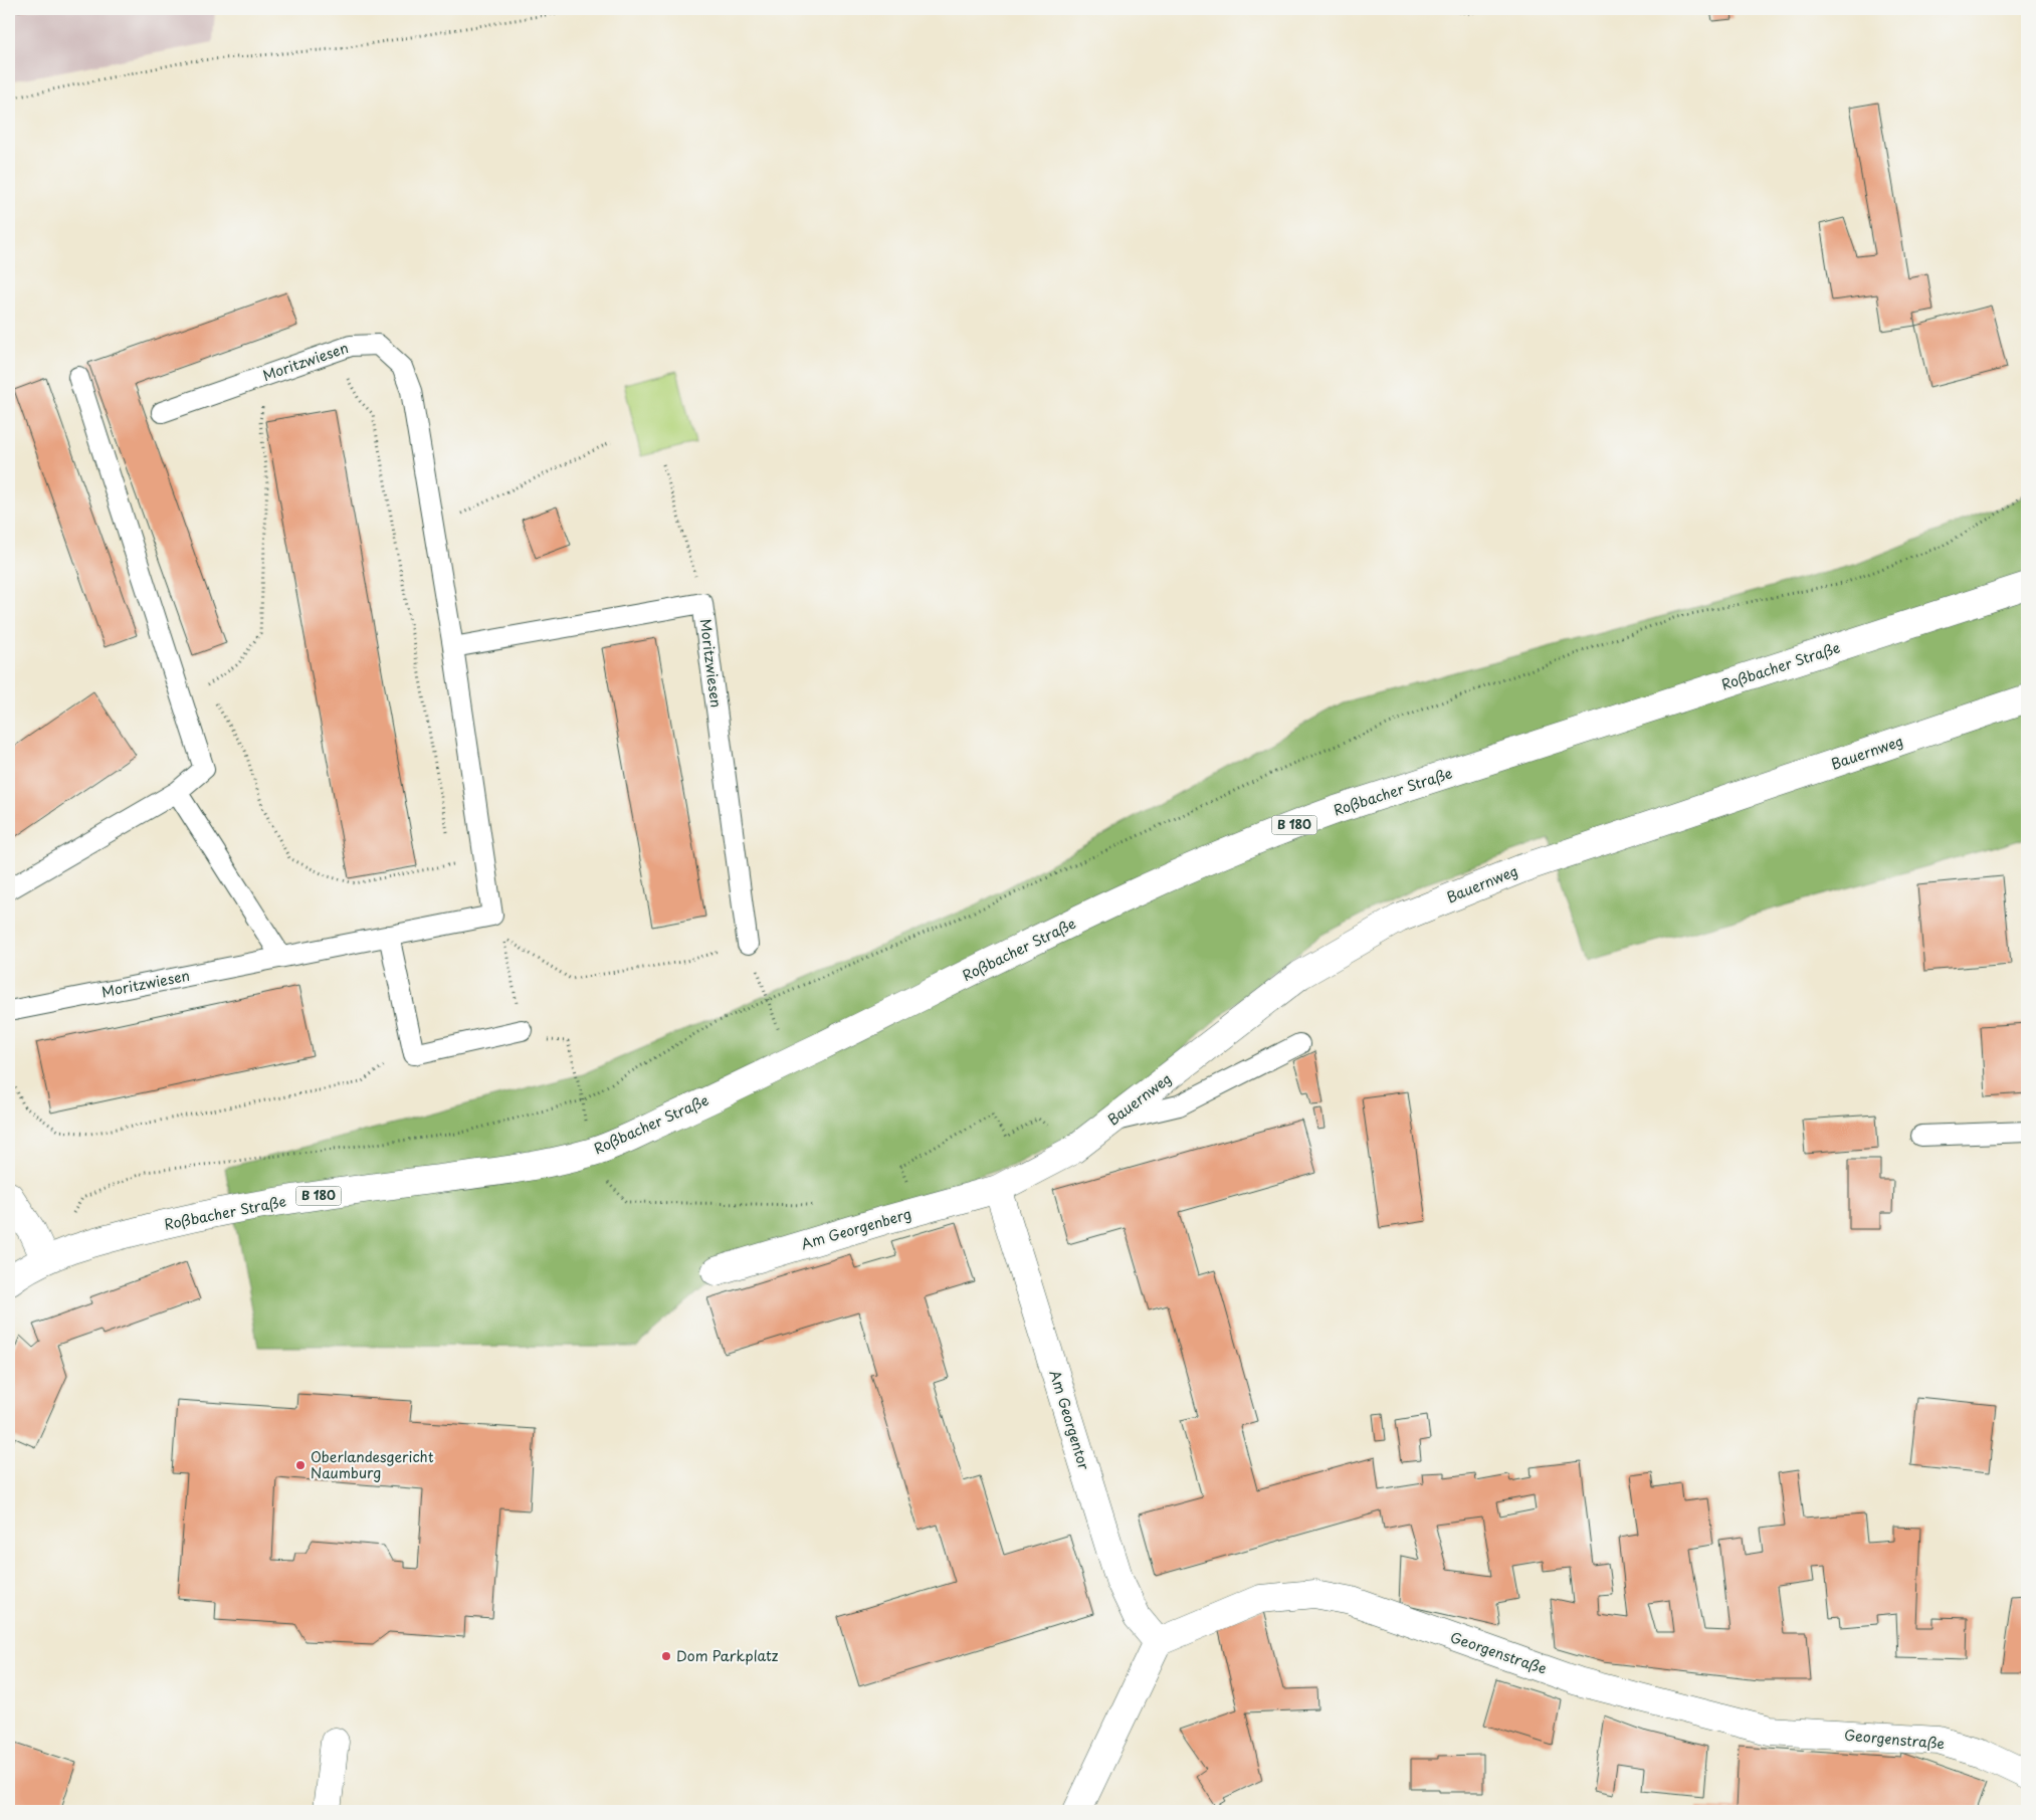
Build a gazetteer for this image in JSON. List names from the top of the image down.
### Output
{
  "streets": {
    "street": [
      "Roßbacher Straße",
      "Bauernweg",
      "B 180",
      "Am Georgenberg",
      "Am Georgentor",
      "Georgenstraße"
    ],
    "lane": ["Moritzwiesen"]
  },
  "crossings": [
    ["Bauernweg", "Am Georgenberg"],
    ["Bauernweg", "Am Georgentor"],
    ["Am Georgenberg", "Am Georgentor"],
    ["Am Georgentor", "Georgenstraße"]
  ],
  "places": ["Oberlandesgericht Naumburg", "Dom Parkplatz"]
}
